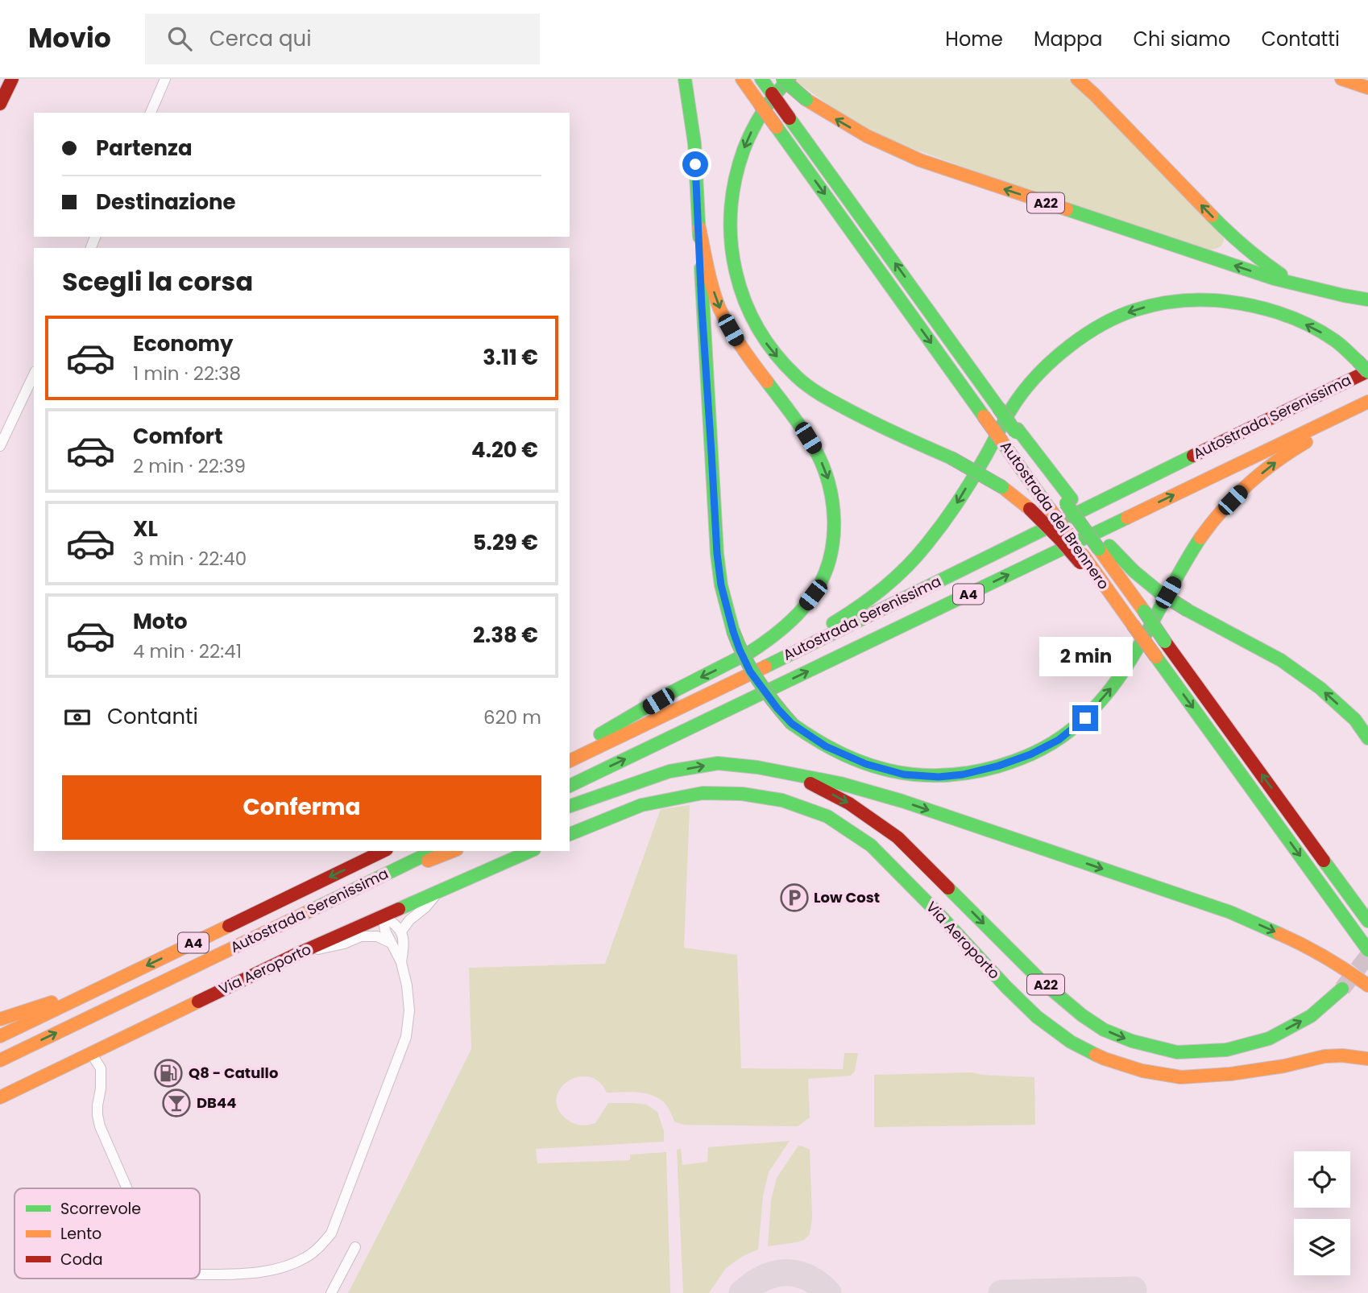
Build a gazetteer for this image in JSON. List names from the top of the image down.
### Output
{
  "streets": {
    "main road": [
      "A22",
      "Autostrada Serenissima",
      "Autostrada del Brennero",
      "A4",
      "Via Aeroporto"
    ]
  },
  "crossings": [
    ["Autostrada Serenissima", "A4"]
  ],
  "places": {
    "parking": ["Low Cost"],
    "fuel station": ["Q8 - Catullo"],
    "bar": ["DB44"]
  },
  "legend": ["Scorrevole", "Lento", "Coda"],
  "page": {
    "header": "Movio",
    "search": "Cerca qui",
    "nav": [
      "Home",
      "Mappa",
      "Chi siamo",
      "Contatti"
    ],
    "banner": ["Partenza", "Destinazione"],
    "heading": "Scegli la corsa",
    "list": [
      {
        "name": "Economy",
        "note": "1 min · 22:38",
        "value": "3.11 €"
      },
      {
        "name": "Comfort",
        "note": "2 min · 22:39",
        "value": "4.20 €"
      },
      {
        "name": "XL",
        "note": "3 min · 22:40",
        "value": "5.29 €"
      },
      {
        "name": "Moto",
        "note": "4 min · 22:41",
        "value": "2.38 €"
      }
    ],
    "bubble": "2 min",
    "pay": ["Contanti", "620 m"],
    "buttons": "Conferma"
  }
}
